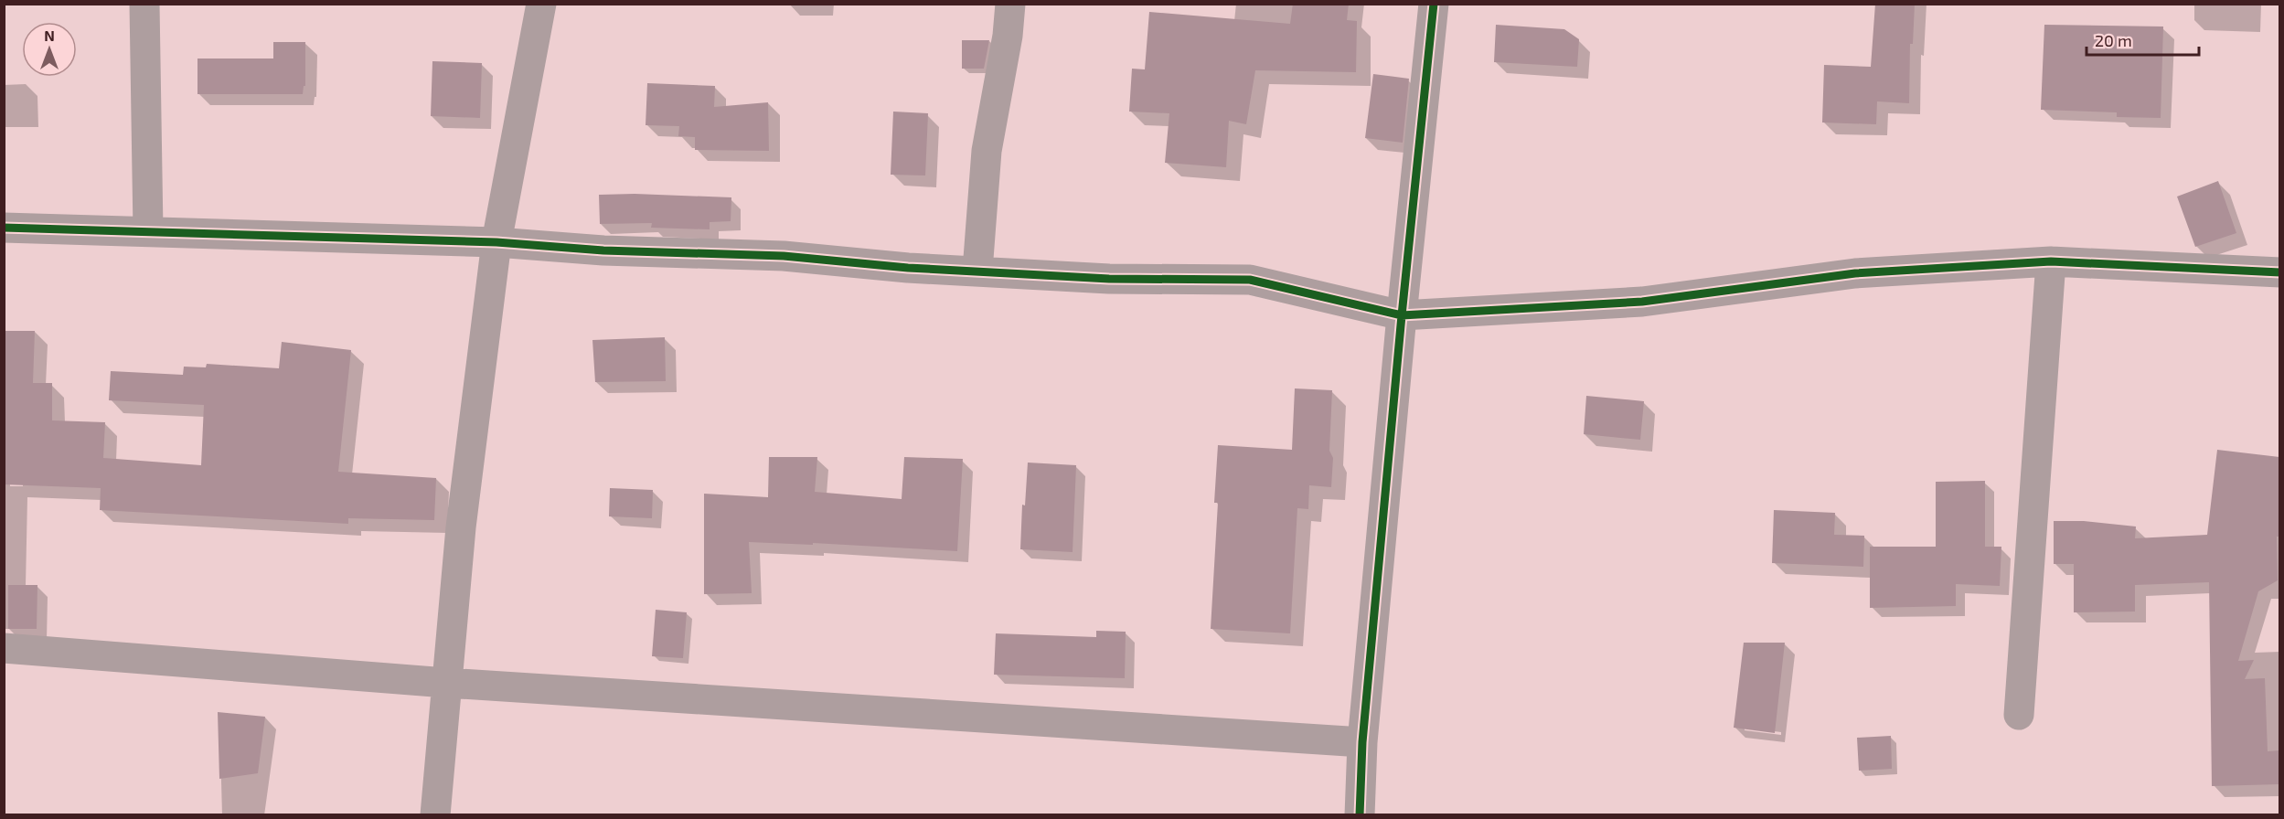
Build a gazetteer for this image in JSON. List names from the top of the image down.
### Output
{
  "scale_bar": "20 m",
  "north": "top"
}
